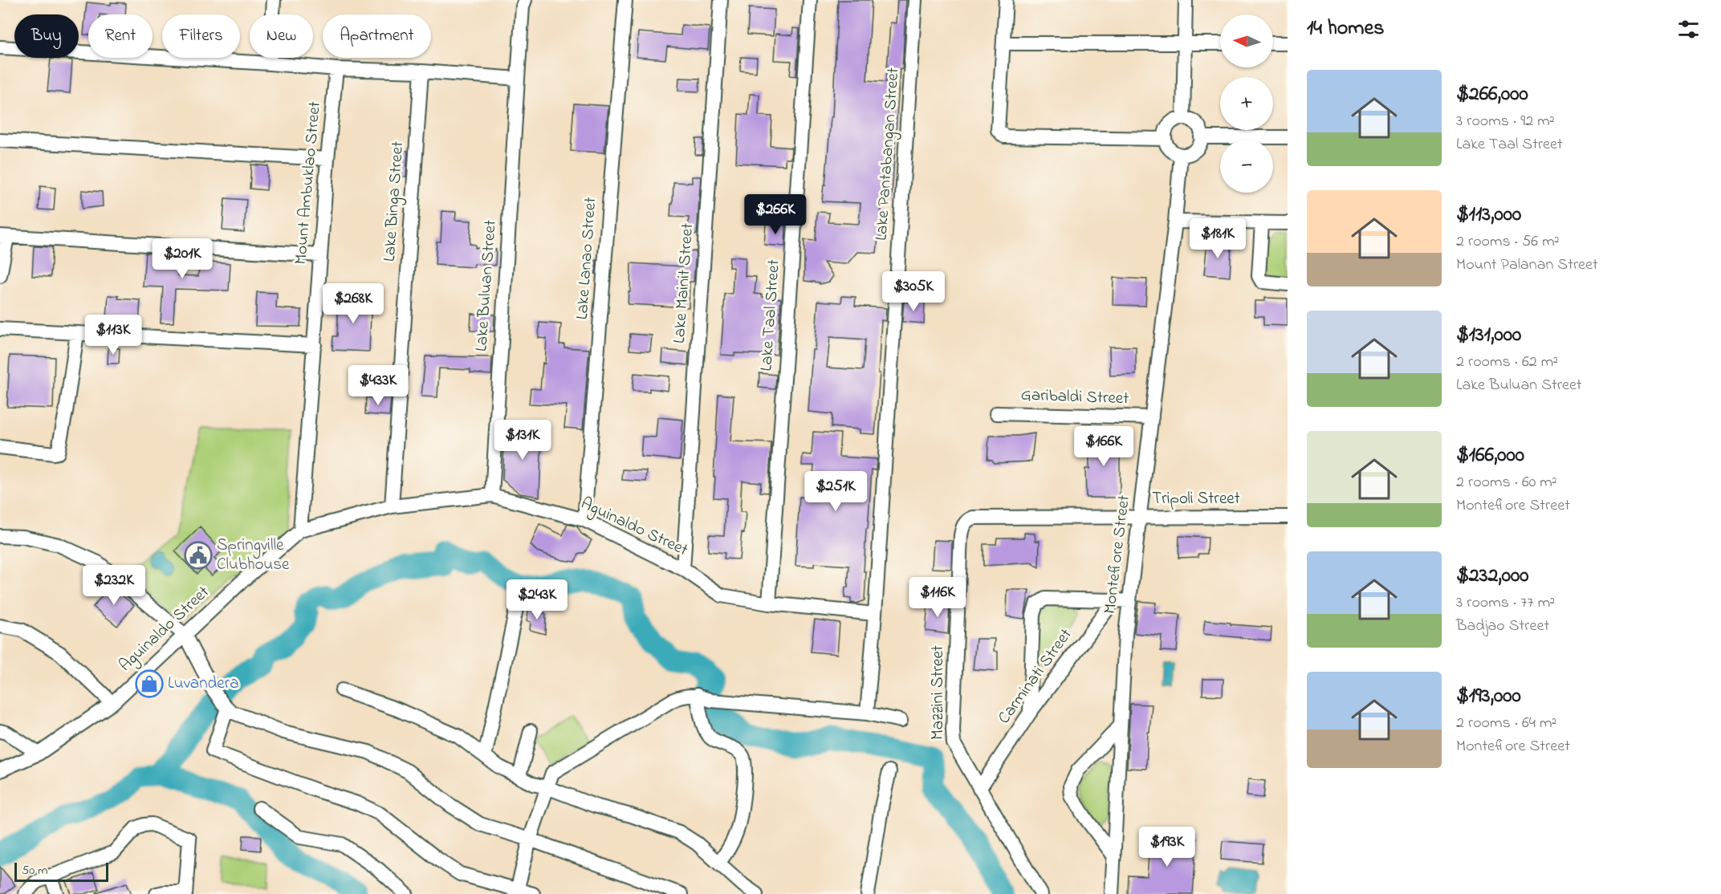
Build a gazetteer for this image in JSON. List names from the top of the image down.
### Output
{
  "streets": {
    "street": [
      "Lake Pantabangan Street",
      "Mount Ambuklao Street",
      "Lake Binga Street",
      "Lake Lanao Street",
      "Lake Mainit Street",
      "Lake Buluan Street",
      "Lake Taal Street",
      "Garibaldi Street",
      "Tripoli Street",
      "Aguinaldo Street",
      "Montefiore Street",
      "Carminati Street",
      "Mazzini Street"
    ]
  },
  "crossings": [
    ["Lake Pantabangan Street", "Aguinaldo Street"],
    ["Mount Ambuklao Street", "Aguinaldo Street"],
    ["Lake Binga Street", "Aguinaldo Street"],
    ["Lake Lanao Street", "Aguinaldo Street"],
    ["Lake Mainit Street", "Aguinaldo Street"],
    ["Lake Buluan Street", "Aguinaldo Street"],
    ["Lake Taal Street", "Aguinaldo Street"],
    ["Garibaldi Street", "Montefiore Street"],
    ["Tripoli Street", "Montefiore Street"],
    ["Tripoli Street", "Mazzini Street"],
    ["Carminati Street", "Mazzini Street"]
  ],
  "places": {
    "public building": ["Springville Clubhouse"],
    "shop": ["Luvandera"]
  },
  "scale_bar": "50 m",
  "north": "left",
  "page": {
    "heading": "14 homes",
    "map_buttons": ["+", "−"],
    "chip": [
      "Buy",
      "Rent",
      "Filters",
      "New",
      "Apartment"
    ],
    "list": [
      {
        "name": "$266,000",
        "note": "3 rooms · 92 m² · Lake Taal Street"
      },
      {
        "name": "$113,000",
        "note": "2 rooms · 56 m² · Mount Palanan Street"
      },
      {
        "name": "$131,000",
        "note": "2 rooms · 62 m² · Lake Buluan Street"
      },
      {
        "name": "$166,000",
        "note": "2 rooms · 60 m² · Montefiore Street"
      },
      {
        "name": "$232,000",
        "note": "3 rooms · 77 m² · Badjao Street"
      },
      {
        "name": "$193,000",
        "note": "2 rooms · 64 m² · Montefiore Street"
      }
    ],
    "price": [
      "$266K",
      "$181K",
      "$201K",
      "$305K",
      "$268K",
      "$113K",
      "$433K",
      "$131K",
      "$166K",
      "$251K",
      "$232K",
      "$116K",
      "$243K",
      "$193K"
    ],
    "scale": "50 m"
  }
}
